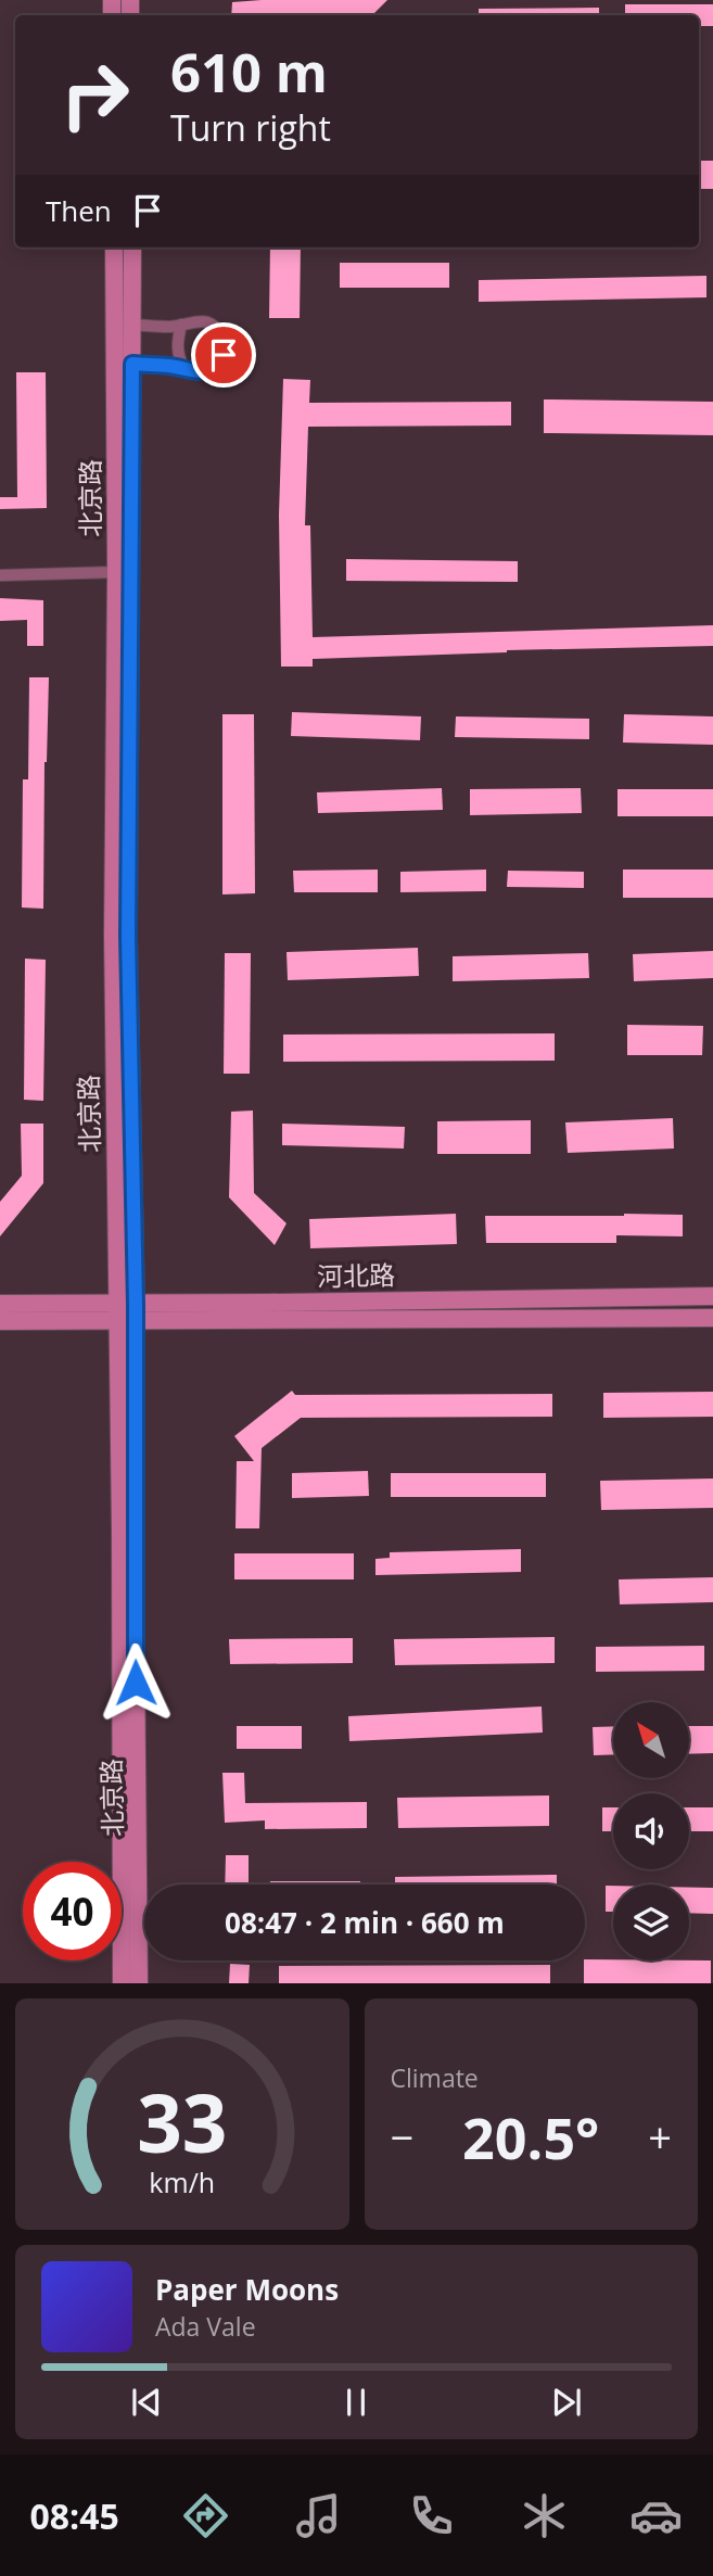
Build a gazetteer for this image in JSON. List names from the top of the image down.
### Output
{
  "streets": {
    "street": ["北京路", "河北路"]
  },
  "crossings": [
    ["北京路", "河北路"]
  ],
  "north": "top left",
  "page": {
    "turn": ["610 m", "Turn right"],
    "then": "Then",
    "limit": "40",
    "trip": "08:47 · 2 min · 660 m",
    "tile": "Climate",
    "heat": ["−", "20.5°", "+"],
    "song": ["Paper Moons", "Ada Vale"],
    "tabs": "08:45",
    "gauge": ["33", "km/h"]
  }
}
